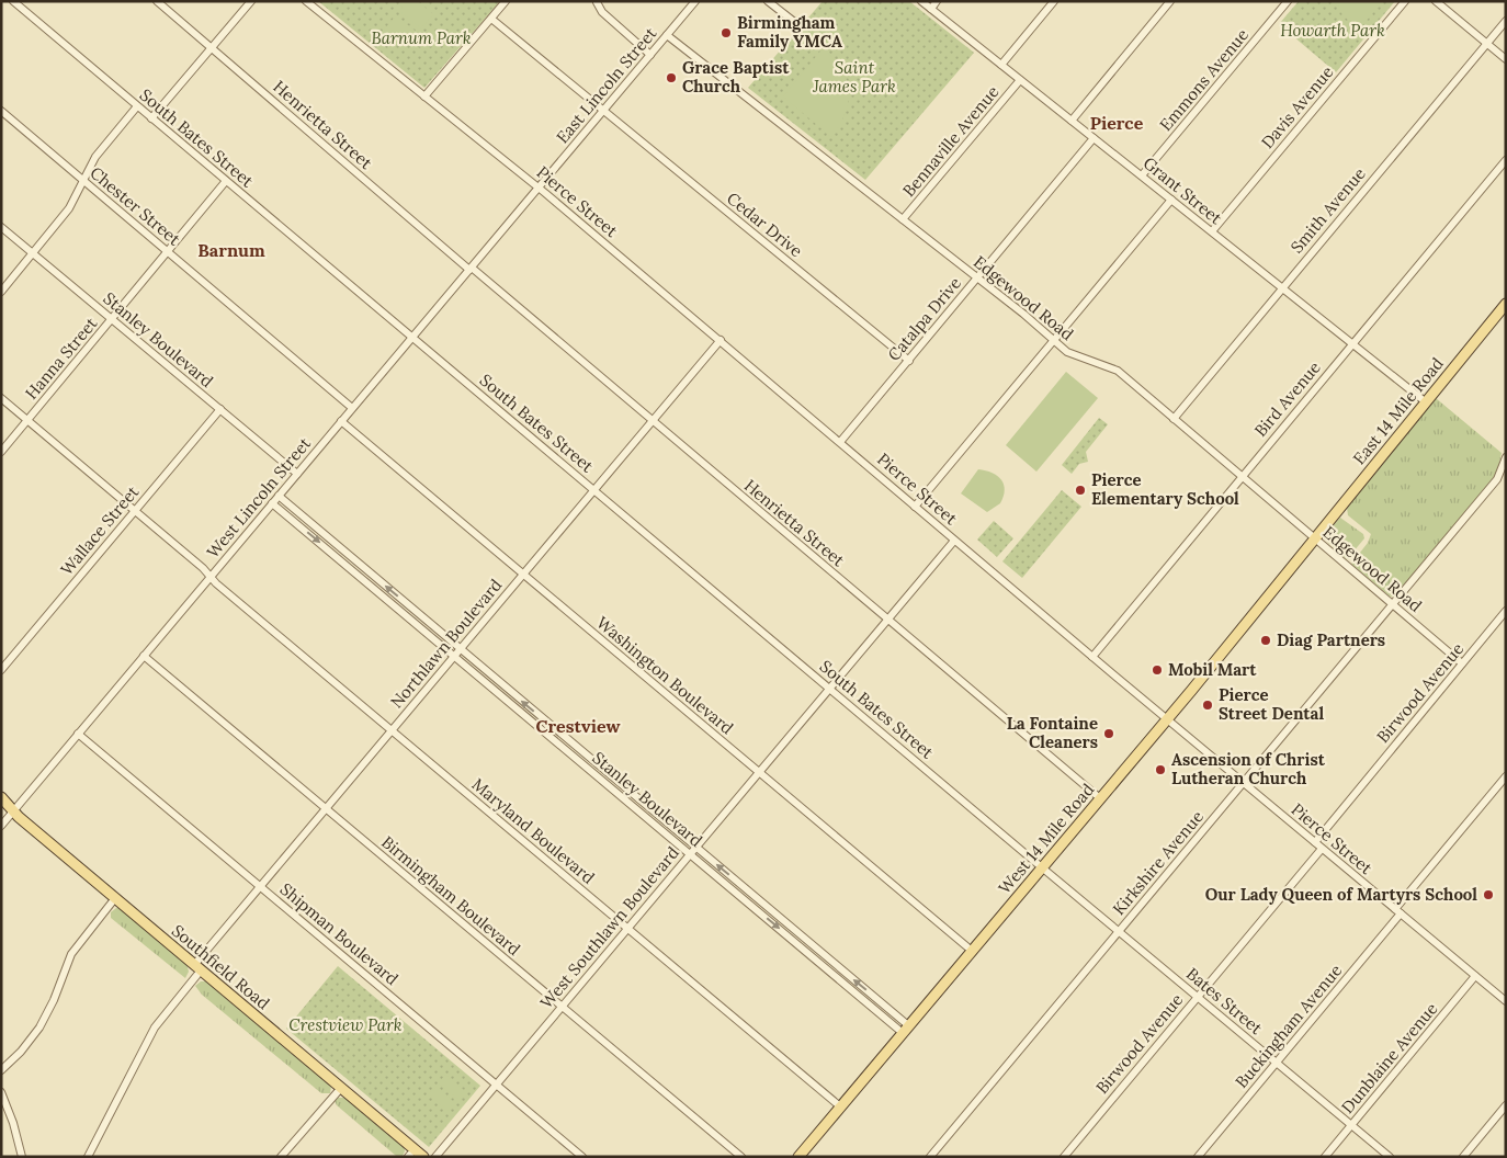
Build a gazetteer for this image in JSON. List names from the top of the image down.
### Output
{
  "streets": {
    "main road": ["East 14 Mile Road", "West 14 Mile Road", "Southfield Road"],
    "street": [
      "Emmons Avenue",
      "East Lincoln Street",
      "Davis Avenue",
      "Henrietta Street",
      "South Bates Street",
      "Bennaville Avenue",
      "Grant Street",
      "Pierce Street",
      "Chester Street",
      "Smith Avenue",
      "Cedar Drive",
      "Edgewood Road",
      "Catalpa Drive",
      "Stanley Boulevard",
      "Hanna Street",
      "Bird Avenue",
      "West Lincoln Street",
      "Wallace Street",
      "Northlawn Boulevard",
      "Washington Boulevard",
      "Birwood Avenue",
      "Maryland Boulevard",
      "Kirkshire Avenue",
      "Birmingham Boulevard",
      "West Southlawn Boulevard",
      "Shipman Boulevard",
      "Bates Street",
      "Buckingham Avenue",
      "Dunblaine Avenue"
    ]
  },
  "crossings": [
    ["Emmons Avenue", "Grant Street"],
    ["East Lincoln Street", "Pierce Street"],
    ["East Lincoln Street", "Cedar Drive"],
    ["East Lincoln Street", "Edgewood Road"],
    ["East Lincoln Street", "West Lincoln Street"],
    ["Davis Avenue", "Grant Street"],
    ["Henrietta Street", "West Lincoln Street"],
    ["Henrietta Street", "Northlawn Boulevard"],
    ["Henrietta Street", "West 14 Mile Road"],
    ["Henrietta Street", "West Southlawn Boulevard"],
    ["South Bates Street", "Hanna Street"],
    ["South Bates Street", "West Lincoln Street"],
    ["South Bates Street", "Northlawn Boulevard"],
    ["South Bates Street", "West 14 Mile Road"],
    ["South Bates Street", "West Southlawn Boulevard"],
    ["South Bates Street", "Bates Street"],
    ["Bennaville Avenue", "Grant Street"],
    ["Bennaville Avenue", "Edgewood Road"],
    ["Grant Street", "Smith Avenue"],
    ["Grant Street", "Catalpa Drive"],
    ["Grant Street", "Bird Avenue"],
    ["Grant Street", "East 14 Mile Road"],
    ["Pierce Street", "Catalpa Drive"],
    ["Pierce Street", "Bird Avenue"],
    ["Pierce Street", "West Lincoln Street"],
    ["Pierce Street", "Northlawn Boulevard"],
    ["Pierce Street", "Birwood Avenue"],
    ["Pierce Street", "West 14 Mile Road"],
    ["Pierce Street", "Kirkshire Avenue"],
    ["Pierce Street", "West Southlawn Boulevard"],
    ["Pierce Street", "Buckingham Avenue"],
    ["Pierce Street", "Dunblaine Avenue"],
    ["Chester Street", "Hanna Street"],
    ["Chester Street", "West Lincoln Street"],
    ["Smith Avenue", "Edgewood Road"],
    ["Cedar Drive", "Catalpa Drive"],
    ["Edgewood Road", "Catalpa Drive"],
    ["Edgewood Road", "Bird Avenue"],
    ["Edgewood Road", "East 14 Mile Road"],
    ["Edgewood Road", "Birwood Avenue"],
    ["Edgewood Road", "West 14 Mile Road"],
    ["Edgewood Road", "Kirkshire Avenue"],
    ["Stanley Boulevard", "Hanna Street"],
    ["Stanley Boulevard", "West Lincoln Street"],
    ["Stanley Boulevard", "Wallace Street"],
    ["Stanley Boulevard", "Northlawn Boulevard"],
    ["Stanley Boulevard", "West 14 Mile Road"],
    ["Stanley Boulevard", "West Southlawn Boulevard"],
    ["Hanna Street", "Maryland Boulevard"],
    ["East 14 Mile Road", "West 14 Mile Road"],
    ["West Lincoln Street", "Washington Boulevard"],
    ["West Lincoln Street", "Maryland Boulevard"],
    ["West Lincoln Street", "Birmingham Boulevard"],
    ["West Lincoln Street", "Shipman Boulevard"],
    ["West Lincoln Street", "Southfield Road"],
    ["Wallace Street", "Maryland Boulevard"],
    ["Northlawn Boulevard", "Washington Boulevard"],
    ["Northlawn Boulevard", "Maryland Boulevard"],
    ["Northlawn Boulevard", "Birmingham Boulevard"],
    ["Northlawn Boulevard", "Shipman Boulevard"],
    ["Northlawn Boulevard", "Southfield Road"],
    ["Washington Boulevard", "West 14 Mile Road"],
    ["Washington Boulevard", "West Southlawn Boulevard"],
    ["Birwood Avenue", "Bates Street"],
    ["Maryland Boulevard", "West 14 Mile Road"],
    ["Maryland Boulevard", "West Southlawn Boulevard"],
    ["West 14 Mile Road", "Bates Street"],
    ["Kirkshire Avenue", "Bates Street"],
    ["Birmingham Boulevard", "West Southlawn Boulevard"],
    ["West Southlawn Boulevard", "Shipman Boulevard"],
    ["Bates Street", "Buckingham Avenue"],
    ["Bates Street", "Dunblaine Avenue"]
  ],
  "districts": ["Pierce", "Barnum", "Crestview"],
  "parks": [
    "Howarth Park",
    "Barnum Park",
    "Saint James Park",
    "Crestview Park"
  ],
  "places": [
    "Birmingham Family YMCA",
    "Grace Baptist Church",
    "Pierce Elementary School",
    "Diag Partners",
    "Mobil Mart",
    "Pierce Street Dental",
    "La Fontaine Cleaners",
    "Ascension of Christ Lutheran Church",
    "Our Lady Queen of Martyrs School"
  ]
}
